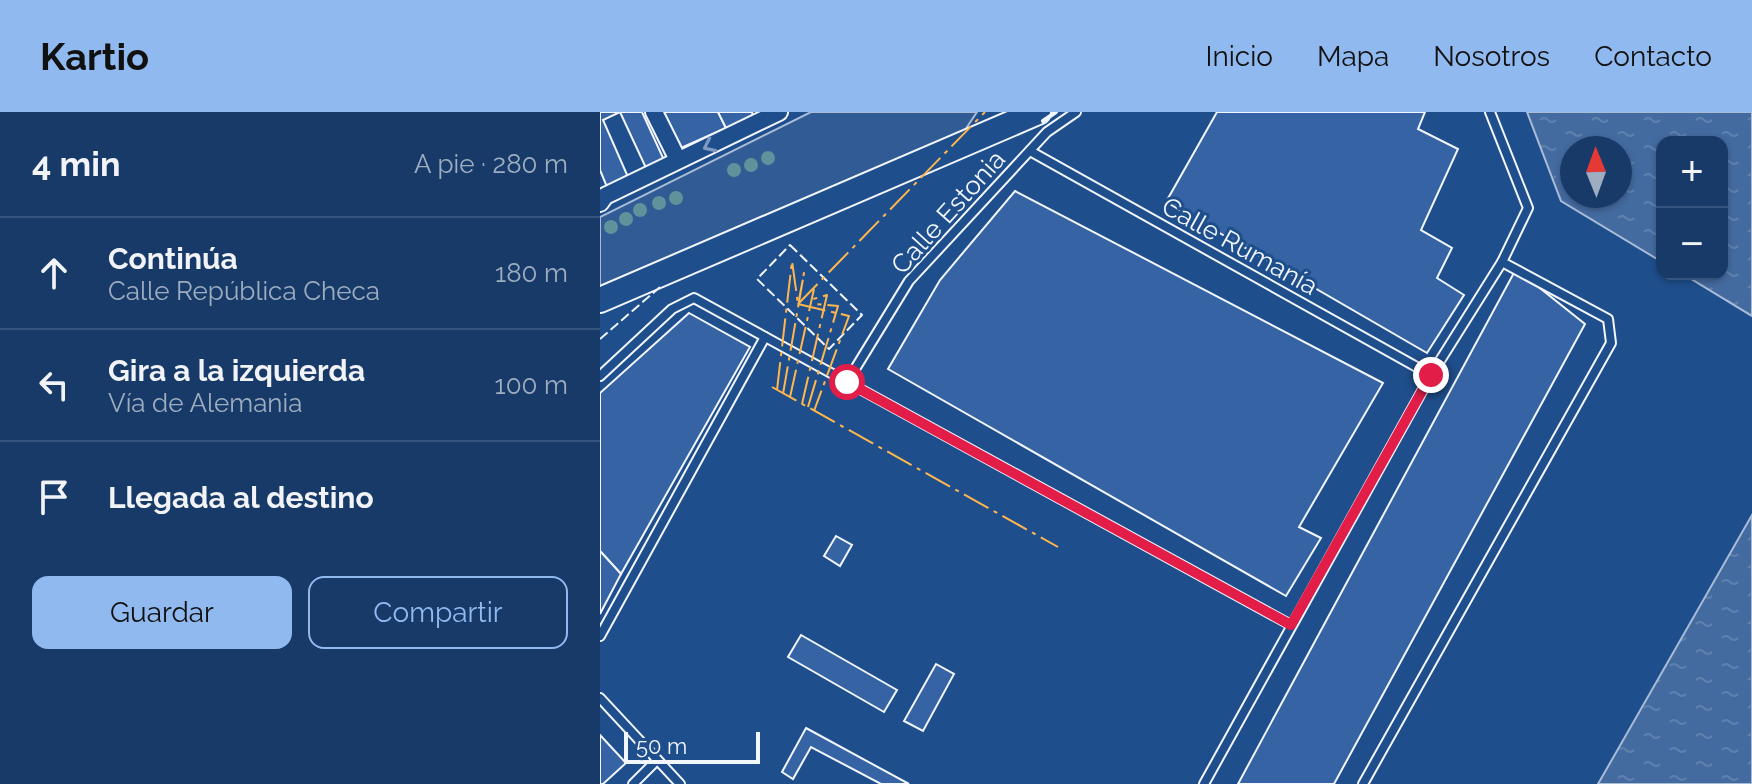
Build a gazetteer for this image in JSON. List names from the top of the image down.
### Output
{
  "streets": {
    "lane": ["Calle Estonia", "Calle Rumanía"]
  },
  "crossings": [
    ["Calle Estonia", "Calle Rumanía"]
  ],
  "scale_bar": "50 m",
  "north": "top",
  "page": {
    "header": "Kartio",
    "nav": [
      "Inicio",
      "Mapa",
      "Nosotros",
      "Contacto"
    ],
    "heading": ["4 min", "A pie · 280 m"],
    "map_buttons": ["+", "−"],
    "list": [
      ["Continúa", "Calle República Checa", "180 m"],
      ["Gira a la izquierda", "Vía de Alemania", "100 m"],
      "Llegada al destino"
    ],
    "buttons": ["Guardar", "Compartir"],
    "scale": "50 m"
  }
}
